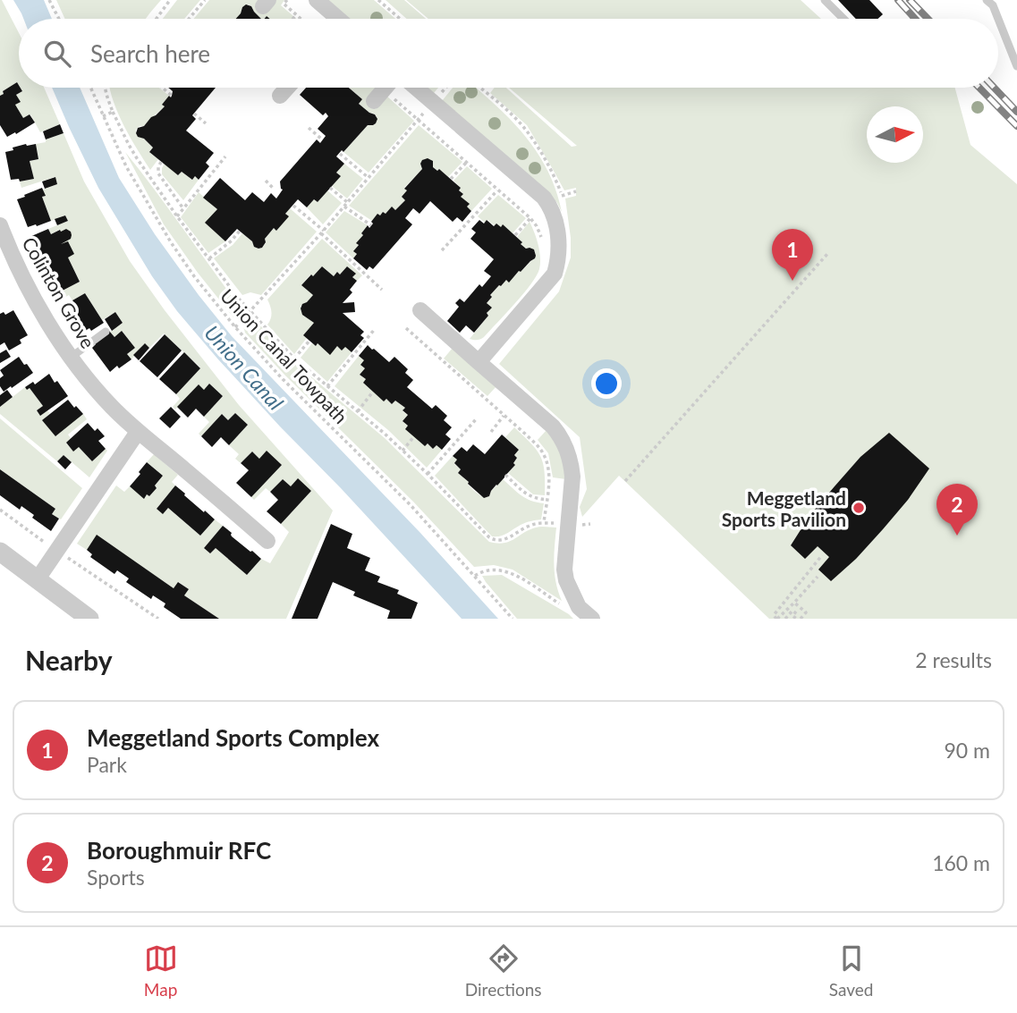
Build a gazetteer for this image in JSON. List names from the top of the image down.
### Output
{
  "streets": {
    "street": ["Colinton Grove"],
    "path": ["Union Canal Towpath"]
  },
  "water": ["Union Canal"],
  "places": ["Meggetland Sports Pavilion"],
  "north": "right",
  "page": {
    "search": "Search here",
    "pins": ["1", "2"],
    "heading": ["Nearby", "2 results"],
    "list": [
      {
        "mark": "1",
        "name": "Meggetland Sports Complex",
        "note": "Park",
        "value": "90 m"
      },
      {
        "mark": "2",
        "name": "Boroughmuir RFC",
        "note": "Sports",
        "value": "160 m"
      }
    ],
    "nav": ["Map", "Directions", "Saved"]
  }
}
